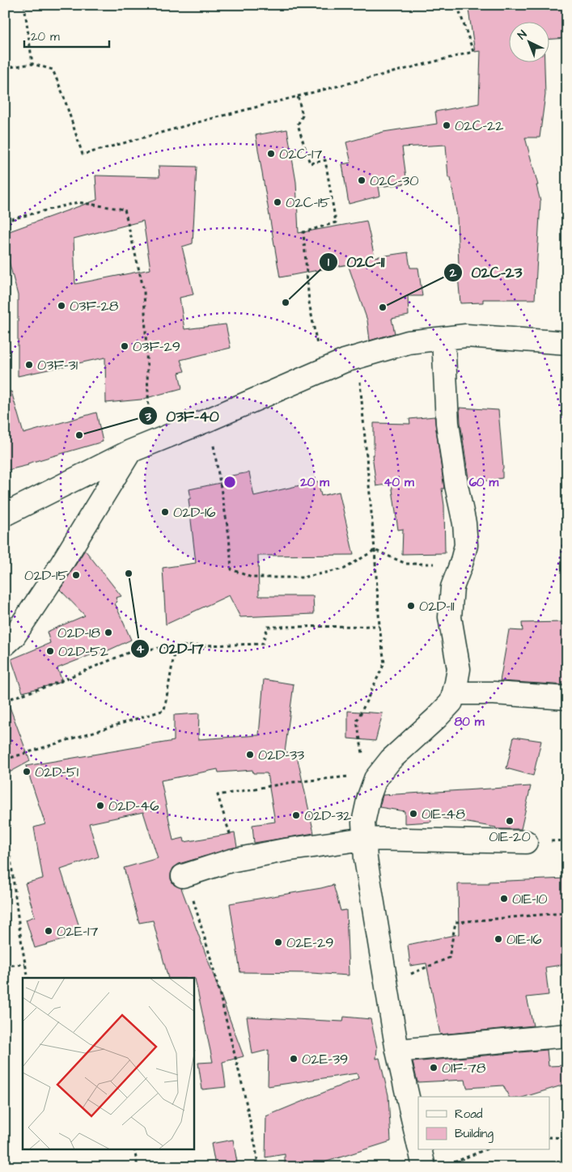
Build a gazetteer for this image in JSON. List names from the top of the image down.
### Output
{
  "places": [
    "02C-22",
    "02C-17",
    "02C-30",
    "02C-15",
    "02C-11",
    "03F-28",
    "02C-23",
    "03F-29",
    "03F-31",
    "03F-40",
    "02D-16",
    "02D-17",
    "02D-15",
    "02D-11",
    "02D-18",
    "02D-52",
    "02D-33",
    "02D-51",
    "02D-46",
    "01E-48",
    "02D-32",
    "01E-20",
    "01E-10",
    "02E-17",
    "01E-16",
    "02E-29",
    "02E-39",
    "01F-78"
  ],
  "legend": ["Road", "Building"],
  "scale_bar": "20 m",
  "north": "top left",
  "rings": [
    "20 m",
    "40 m",
    "60 m",
    "80 m"
  ]
}
